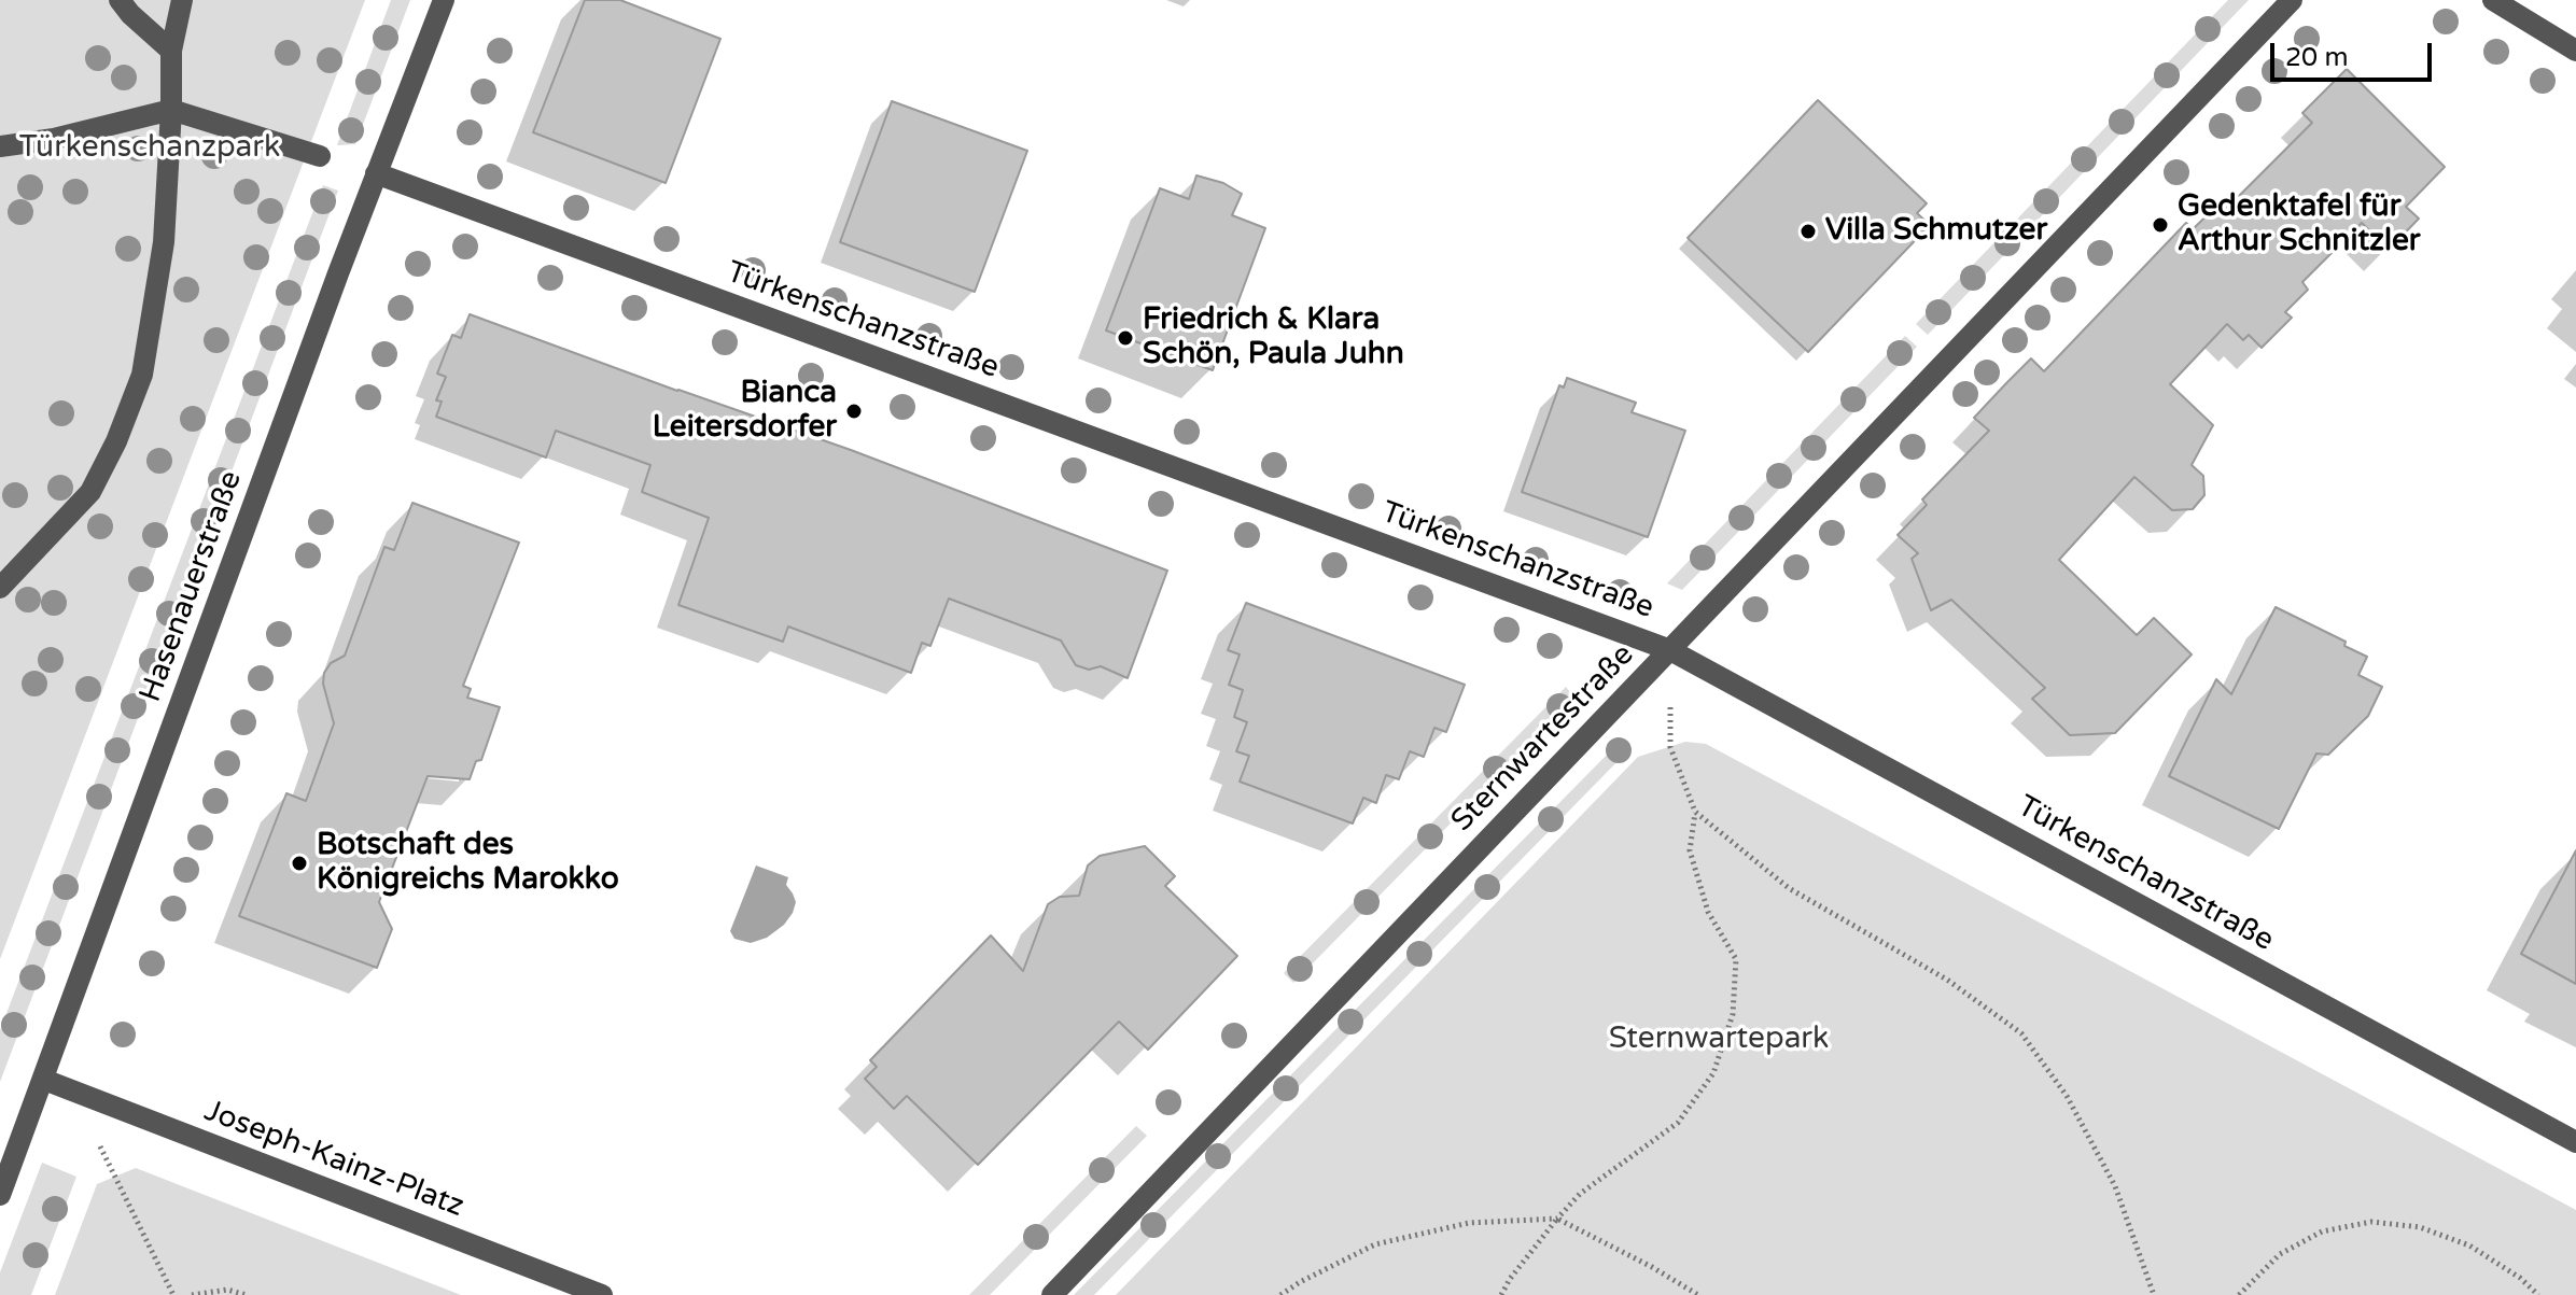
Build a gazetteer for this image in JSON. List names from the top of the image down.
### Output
{
  "streets": {
    "street": [
      "Türkenschanzstraße",
      "Hasenauerstraße",
      "Sternwartestraße",
      "Joseph-Kainz-Platz"
    ]
  },
  "crossings": [
    ["Türkenschanzstraße", "Hasenauerstraße"],
    ["Türkenschanzstraße", "Sternwartestraße"],
    ["Hasenauerstraße", "Joseph-Kainz-Platz"]
  ],
  "parks": ["Türkenschanzpark", "Sternwartepark"],
  "places": [
    "Gedenktafel für Arthur Schnitzler",
    "Villa Schmutzer",
    "Friedrich & Klara Schön, Paula Juhn",
    "Bianca Leitersdorfer",
    "Botschaft des Königreichs Marokko"
  ],
  "scale_bar": "20 m"
}
